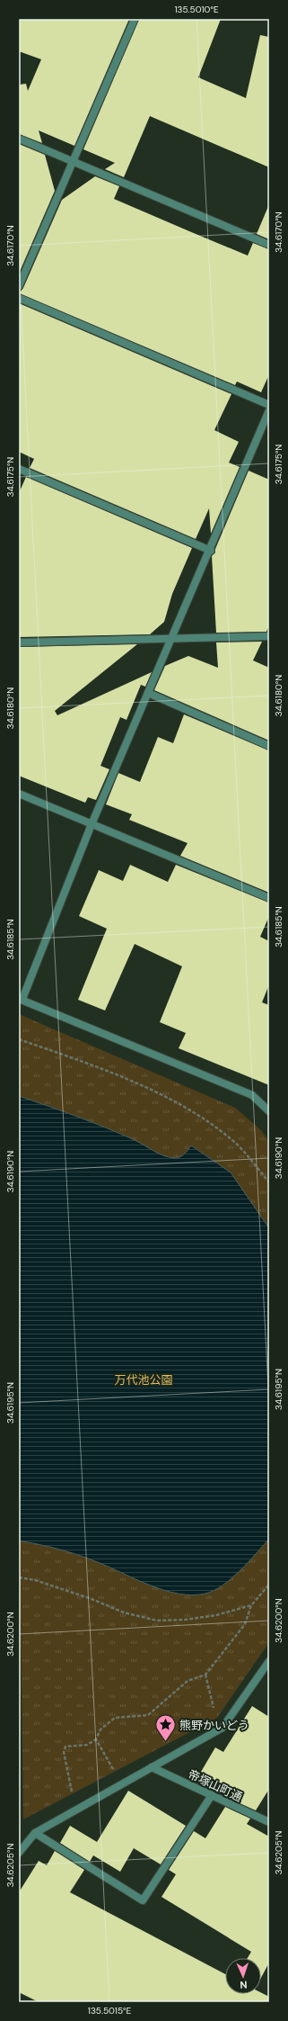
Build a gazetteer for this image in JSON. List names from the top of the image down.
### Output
{
  "streets": {
    "street": ["帝塚山町通"]
  },
  "parks": ["万代池公園"],
  "places": {
    "place": ["熊野かいどう"]
  },
  "north": "bottom",
  "coordinates": [
    "135.5010°E",
    "34.6170°N",
    "34.6175°N",
    "34.6180°N",
    "34.6185°N",
    "34.6190°N",
    "34.6195°N",
    "34.6200°N",
    "34.6205°N",
    "135.5015°E"
  ]
}
